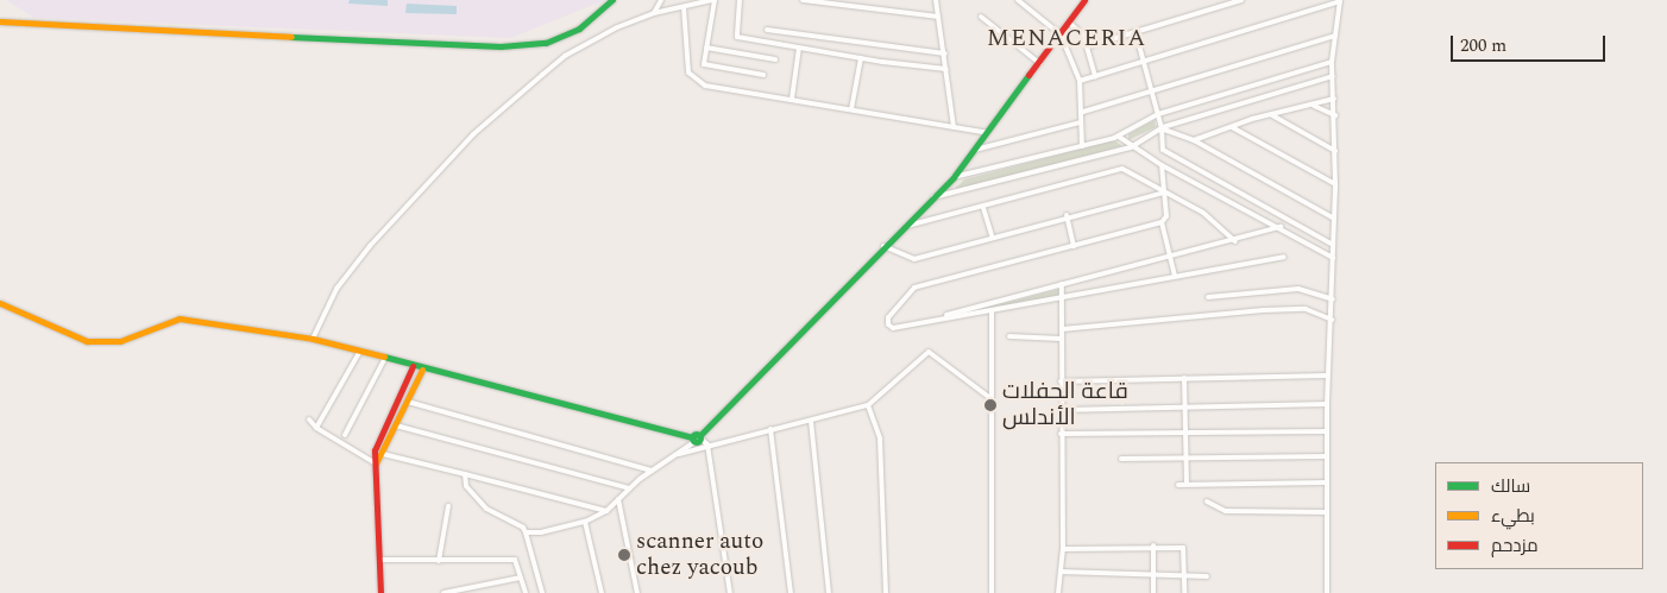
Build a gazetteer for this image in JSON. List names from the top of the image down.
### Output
{
  "districts": ["MENACERIA"],
  "places": ["قاعة الحفلات الأندلس", "scanner auto chez yacoub"],
  "legend": ["سالك", "بطيء", "مزدحم"],
  "scale_bar": "200 m"
}
